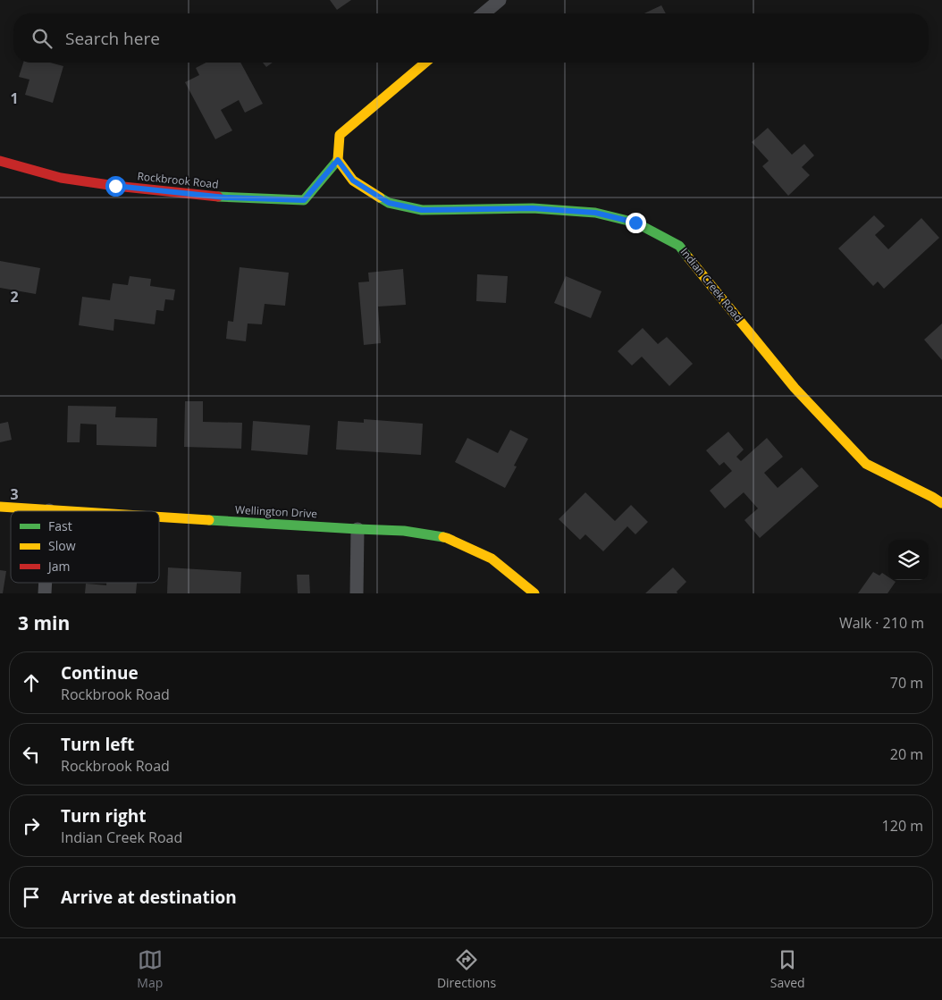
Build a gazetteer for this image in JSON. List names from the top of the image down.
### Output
{
  "streets": {
    "street": ["Rockbrook Road", "Indian Creek Road", "Wellington Drive"]
  },
  "crossings": [
    ["Rockbrook Road", "Indian Creek Road"]
  ],
  "legend": ["Fast", "Slow", "Jam"],
  "page": {
    "search": "Search here",
    "heading": ["3 min", "Walk · 210 m"],
    "list": [
      ["Continue", "Rockbrook Road", "70 m"],
      ["Turn left", "Rockbrook Road", "20 m"],
      ["Turn right", "Indian Creek Road", "120 m"],
      "Arrive at destination"
    ],
    "nav": ["Map", "Directions", "Saved"]
  },
  "grid": {
    "rows": ["1", "2", "3"]
  }
}
